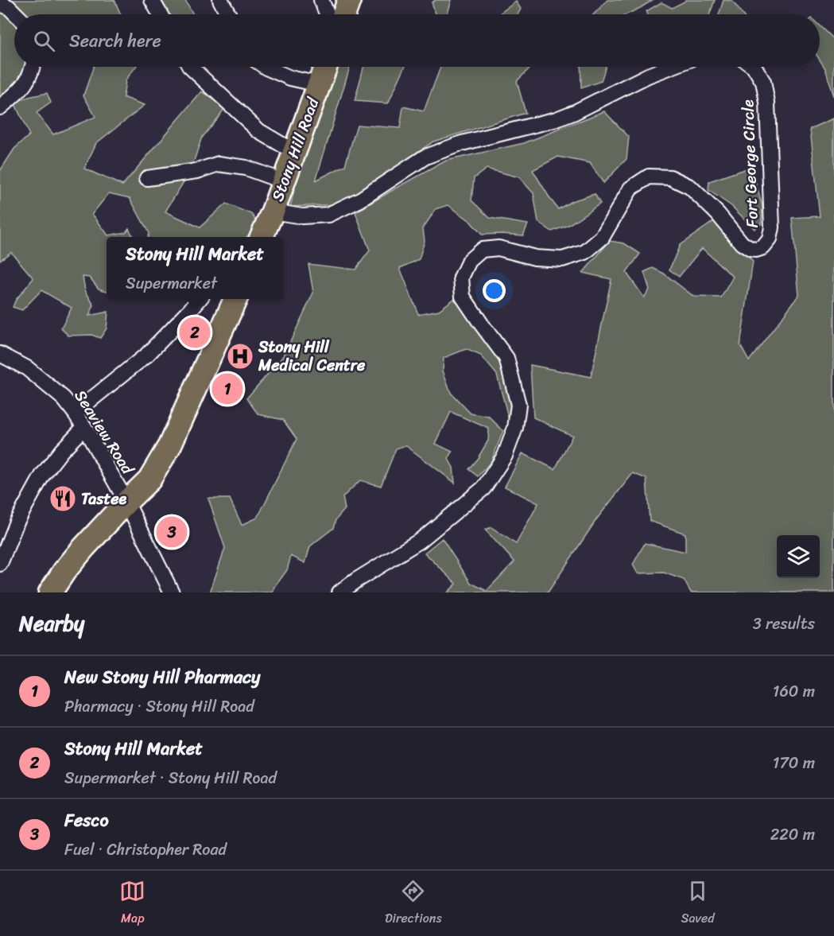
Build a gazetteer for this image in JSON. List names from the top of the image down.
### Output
{
  "streets": {
    "main road": ["Stony Hill Road"],
    "street": ["Fort George Circle", "Seaview Road"]
  },
  "places": {
    "hospital": ["Stony Hill Medical Centre"],
    "restaurant": ["Tastee"]
  },
  "page": {
    "search": "Search here",
    "popup": ["Stony Hill Market", "Supermarket"],
    "pins": ["2", "1", "3"],
    "heading": ["Nearby", "3 results"],
    "list": [
      {
        "mark": "1",
        "name": "New Stony Hill Pharmacy",
        "note": "Pharmacy · Stony Hill Road",
        "value": "160 m"
      },
      {
        "mark": "2",
        "name": "Stony Hill Market",
        "note": "Supermarket · Stony Hill Road",
        "value": "170 m"
      },
      {
        "mark": "3",
        "name": "Fesco",
        "note": "Fuel · Christopher Road",
        "value": "220 m"
      }
    ],
    "nav": ["Map", "Directions", "Saved"]
  }
}
